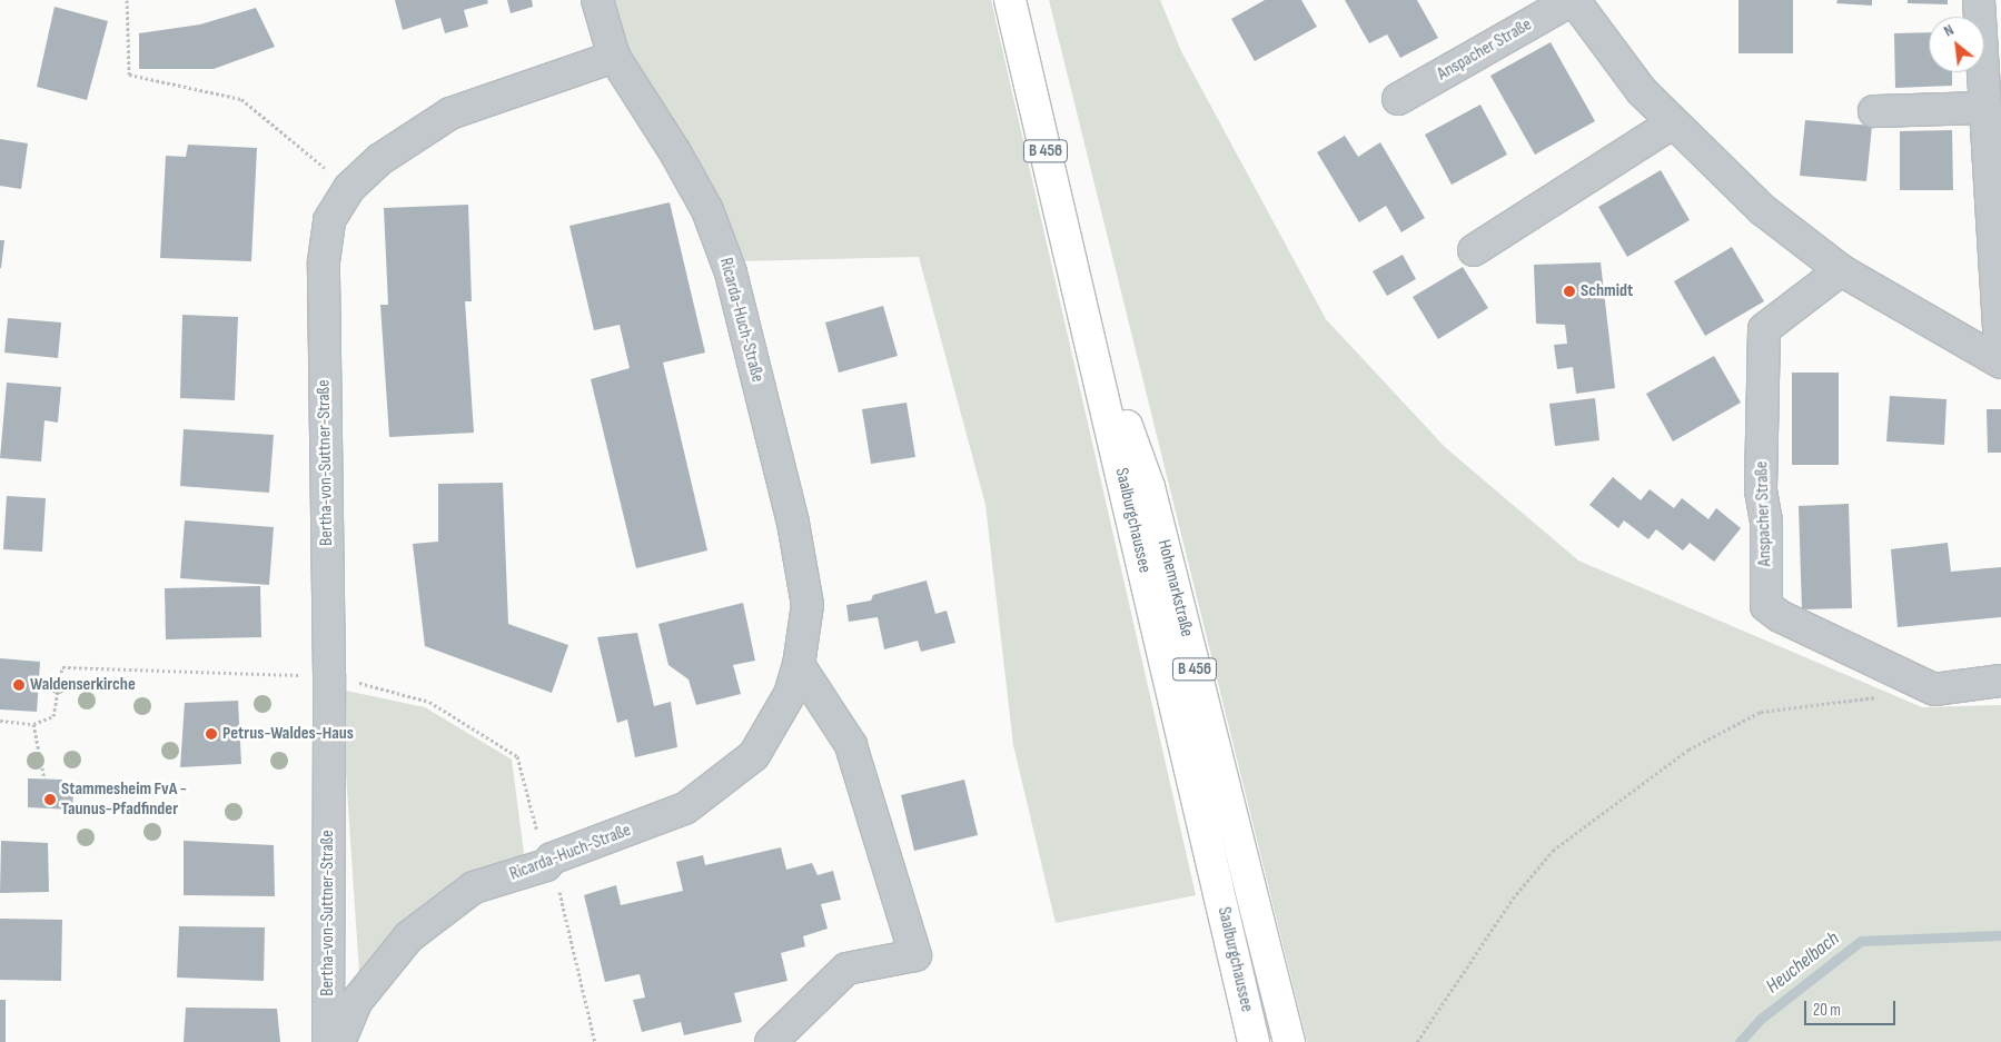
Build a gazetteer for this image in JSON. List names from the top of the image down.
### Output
{
  "streets": {
    "main road": ["B 456", "Saalburgchaussee", "Hohemarkstraße"],
    "street": ["Anspacher Straße", "Ricarda-Huch-Straße", "Bertha-von-Suttner-Straße"]
  },
  "crossings": [
    ["Ricarda-Huch-Straße", "Bertha-von-Suttner-Straße"],
    ["Saalburgchaussee", "Hohemarkstraße"]
  ],
  "water": ["Heuchelbach"],
  "places": [
    "Schmidt",
    "Waldenserkirche",
    "Petrus-Waldes-Haus",
    "Stammesheim FvA - Taunus-Pfadfinder"
  ],
  "scale_bar": "20 m",
  "north": "top left"
}
